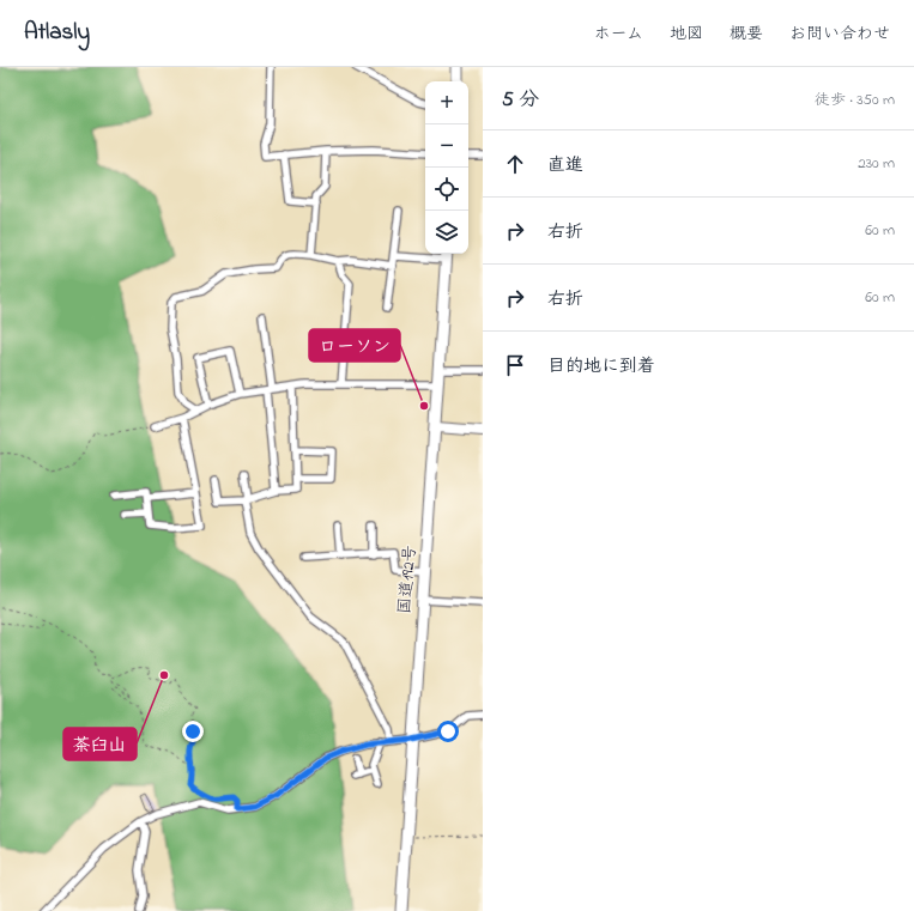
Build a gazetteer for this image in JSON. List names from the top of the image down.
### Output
{
  "streets": {
    "highway": ["国道192号"]
  },
  "places": ["ローソン", "茶臼山"],
  "page": {
    "header": "Atlasly",
    "nav": [
      "ホーム",
      "地図",
      "概要",
      "お問い合わせ"
    ],
    "heading": ["5 分", "徒歩 · 350 m"],
    "map_buttons": ["+", "−"],
    "list": [
      ["直進", "230 m"],
      ["右折", "60 m"],
      ["右折", "60 m"],
      "目的地に到着"
    ]
  }
}
